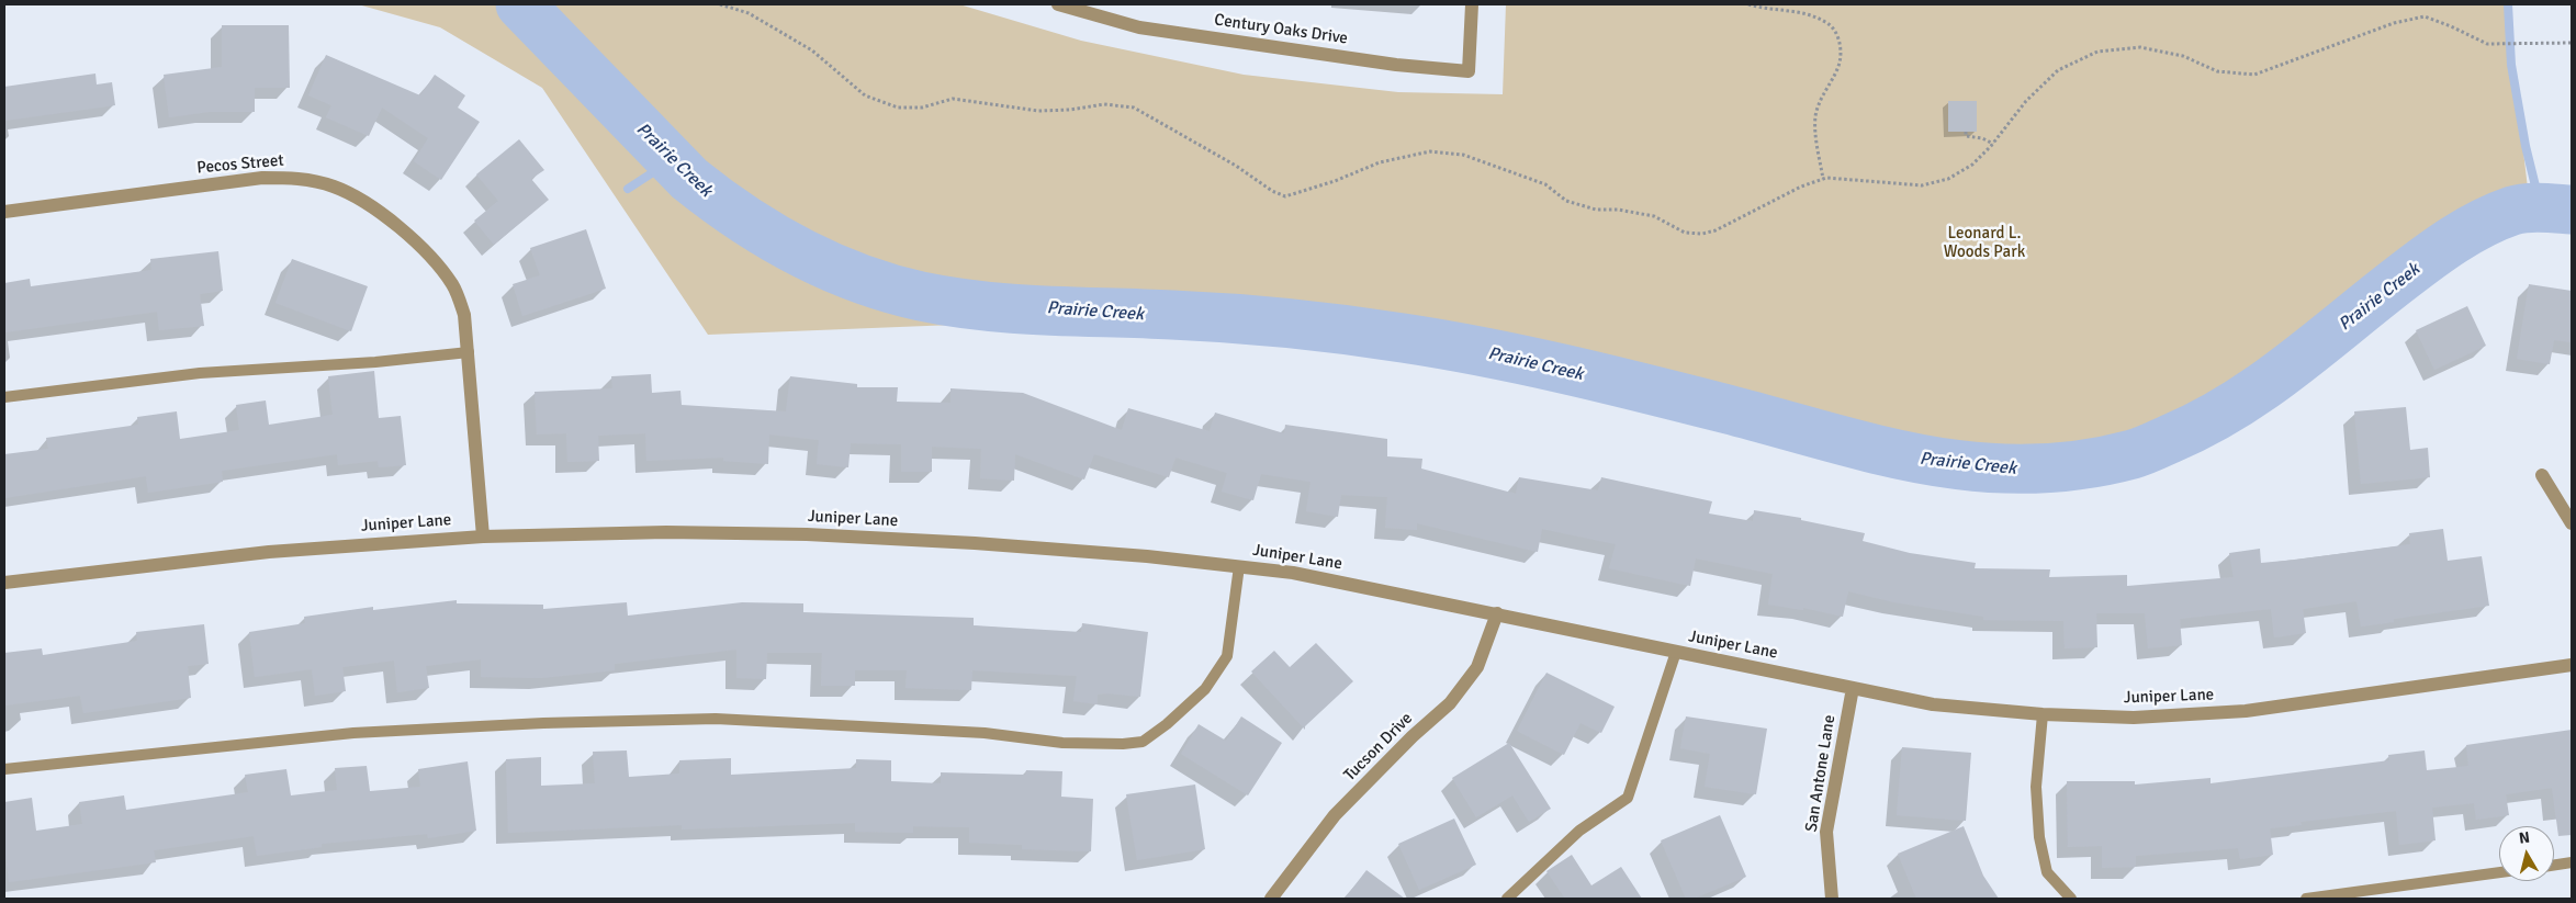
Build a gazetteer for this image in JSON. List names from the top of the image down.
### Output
{
  "streets": {
    "street": [
      "Century Oaks Drive",
      "Pecos Street",
      "Juniper Lane",
      "Tucson Drive",
      "San Antone Lane"
    ]
  },
  "crossings": [
    ["Pecos Street", "Juniper Lane"],
    ["Juniper Lane", "Tucson Drive"],
    ["Juniper Lane", "San Antone Lane"]
  ],
  "water": ["Prairie Creek"],
  "parks": ["Leonard L. Woods Park"],
  "north": "top"
}
